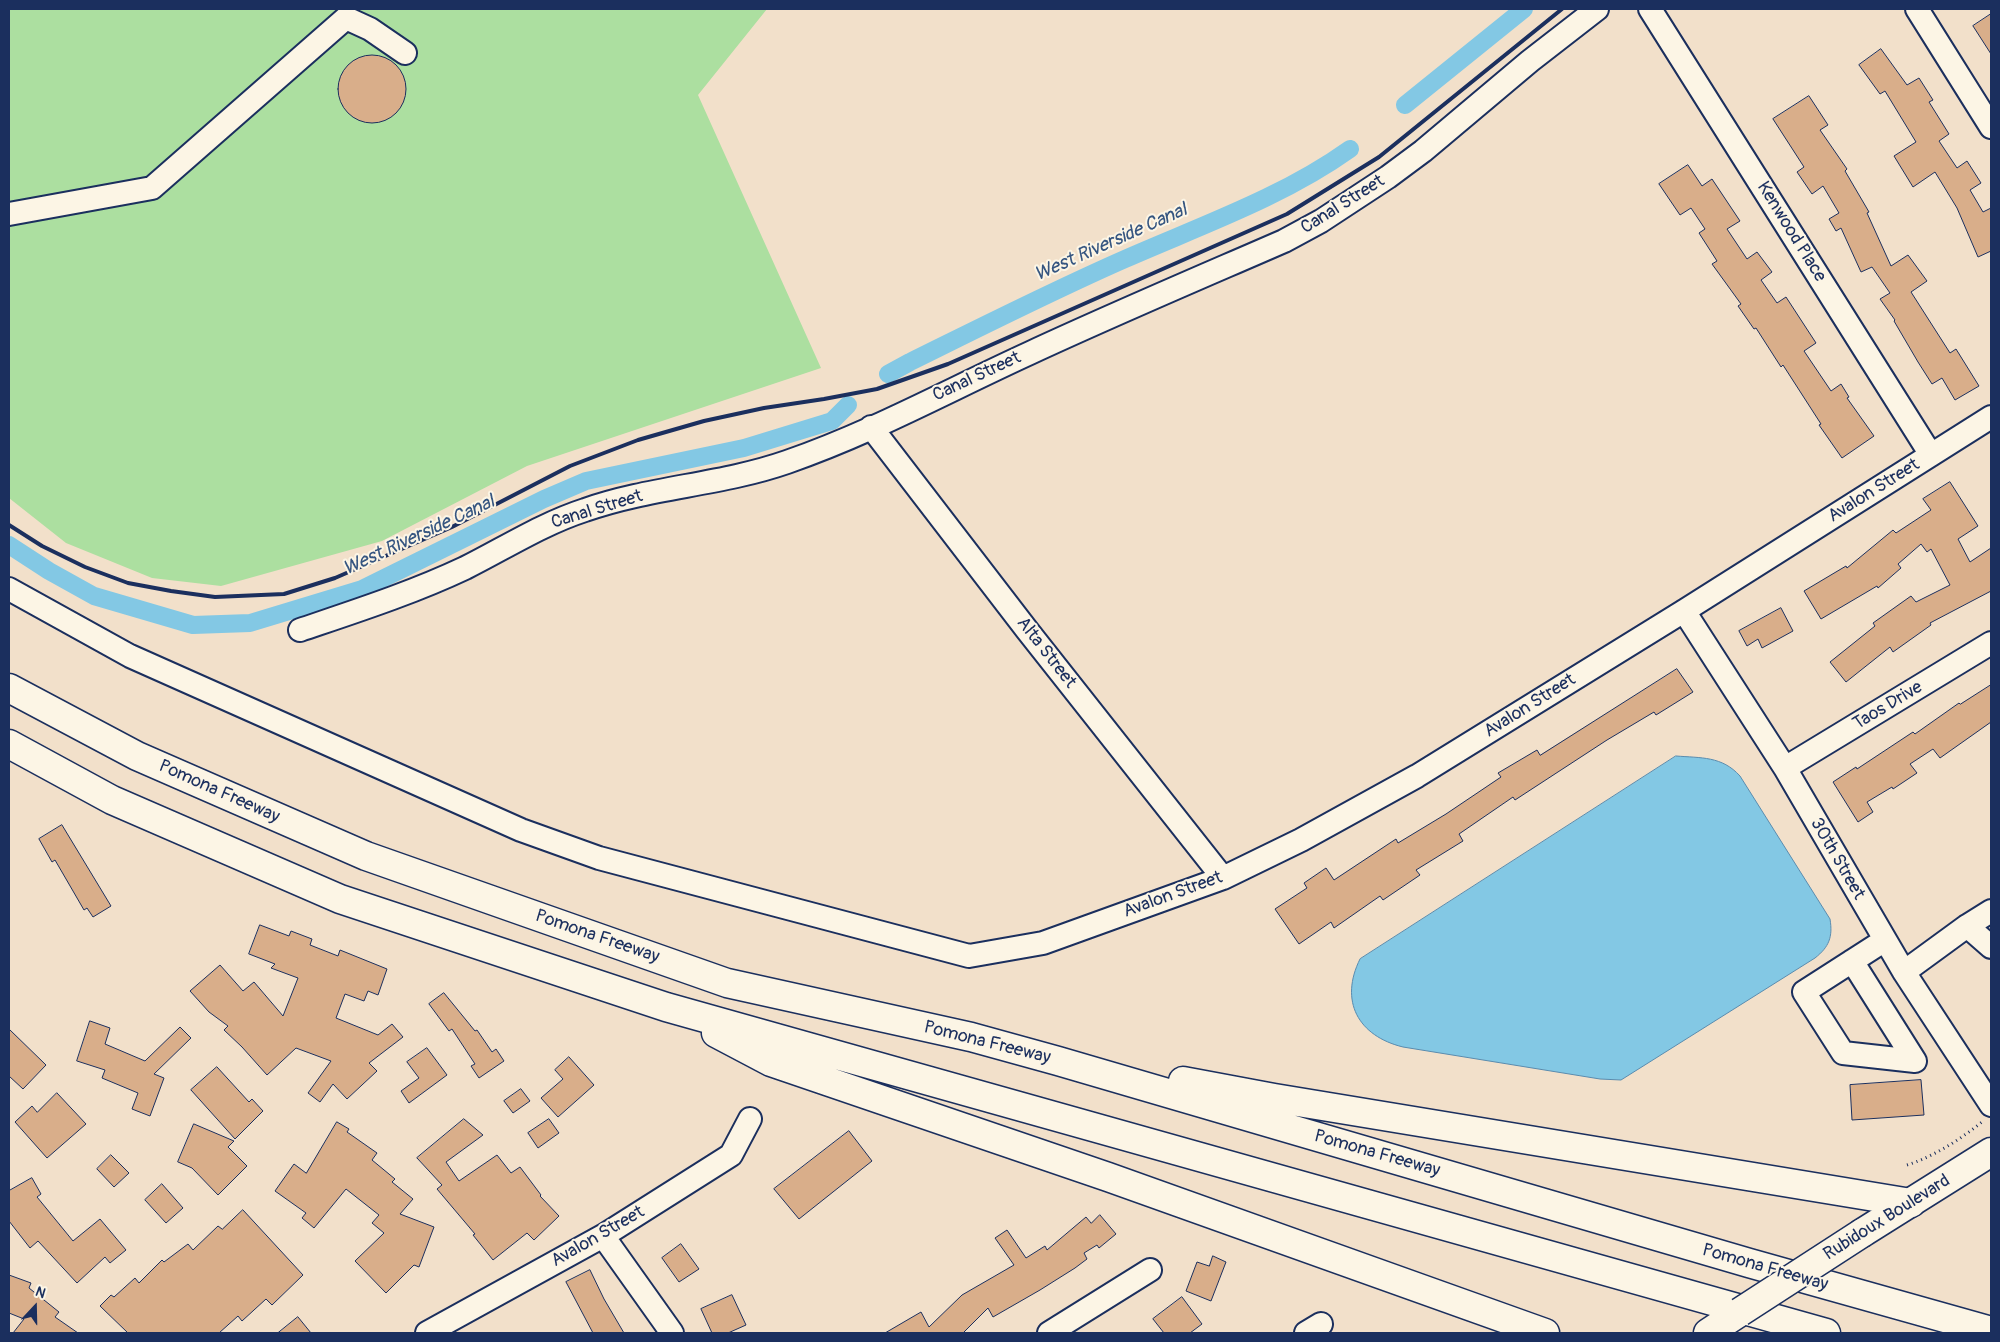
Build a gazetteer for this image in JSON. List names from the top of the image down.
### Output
{
  "streets": {
    "main road": ["Pomona Freeway", "Rubidoux Boulevard"],
    "street": [
      "Canal Street",
      "Kenwood Place",
      "Avalon Street",
      "Alta Street",
      "Taos Drive",
      "30th Street"
    ]
  },
  "crossings": [
    ["Canal Street", "Alta Street"],
    ["Kenwood Place", "Avalon Street"],
    ["Avalon Street", "Alta Street"],
    ["Avalon Street", "30th Street"],
    ["Taos Drive", "30th Street"]
  ],
  "water": ["West Riverside Canal"],
  "north": "top"
}
